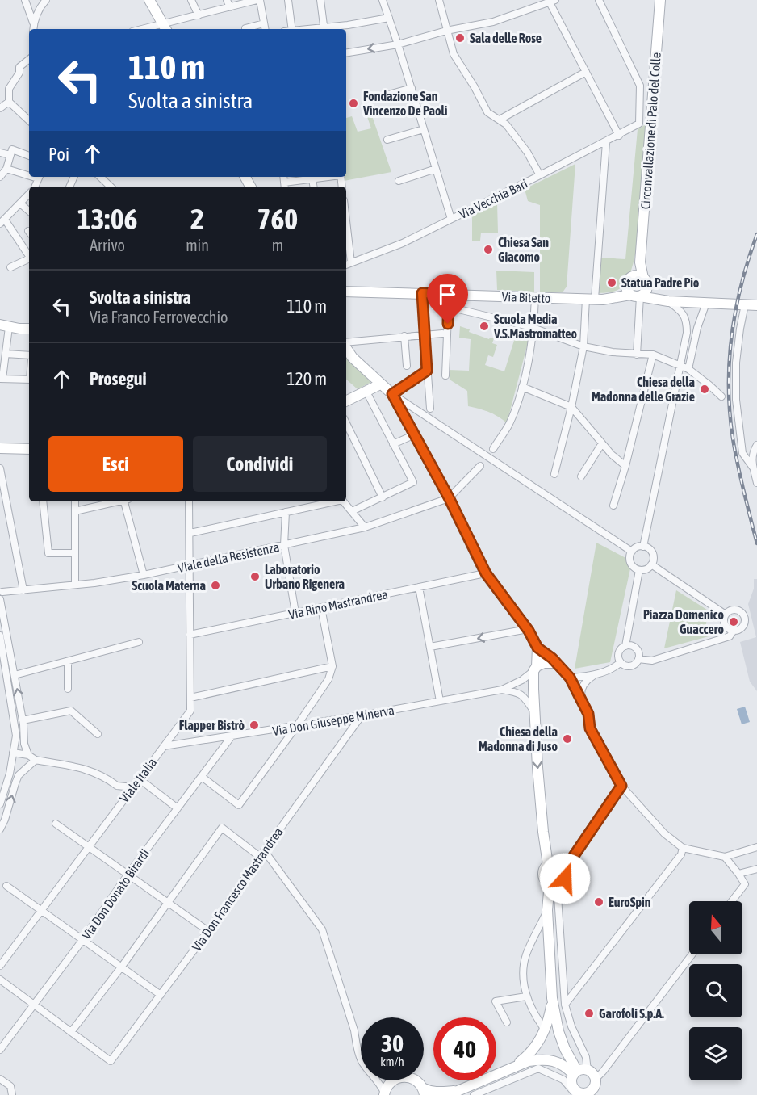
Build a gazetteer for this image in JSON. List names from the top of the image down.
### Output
{
  "streets": {
    "street": [
      "Circonvallazione di Palo del Colle",
      "Via Vecchia Bari",
      "Via Bitetto",
      "Viale della Resistenza",
      "Via Rino Mastrandrea",
      "Via Don Giuseppe Minerva",
      "Viale Italia",
      "Via Don Francesco Mastrandrea",
      "Via Don Donato Birardi"
    ]
  },
  "crossings": [
    ["Viale della Resistenza", "Viale Italia"],
    ["Via Rino Mastrandrea", "Viale Italia"],
    ["Via Don Giuseppe Minerva", "Viale Italia"],
    ["Via Don Giuseppe Minerva", "Via Don Francesco Mastrandrea"],
    ["Via Don Giuseppe Minerva", "Via Don Donato Birardi"]
  ],
  "places": [
    "Sala delle Rose",
    "Fondazione San Vincenzo De Paoli",
    "Chiesa San Giacomo",
    "Statua Padre Pio",
    "Scuola Media V.S.Mastromatteo",
    "Chiesa della Madonna delle Grazie",
    "Laboratorio Urbano Rigenera",
    "Scuola Materna",
    "Piazza Domenico Guaccero",
    "Flapper Bistrò",
    "Chiesa della Madonna di Juso",
    "EuroSpin",
    "Garofoli S.p.A."
  ],
  "north": "top",
  "page": {
    "turn": ["110 m", "Svolta a sinistra"],
    "then": "Poi",
    "eta": [
      "13:06",
      "Arrivo",
      "2",
      "min",
      "760",
      "m"
    ],
    "list": [
      {
        "name": "Svolta a sinistra",
        "note": "Via Franco Ferrovecchio",
        "value": "110 m"
      },
      {
        "name": "Prosegui",
        "value": "120 m"
      }
    ],
    "buttons": ["Esci", "Condividi"],
    "speed": "30 km/h",
    "limit": "40"
  }
}
